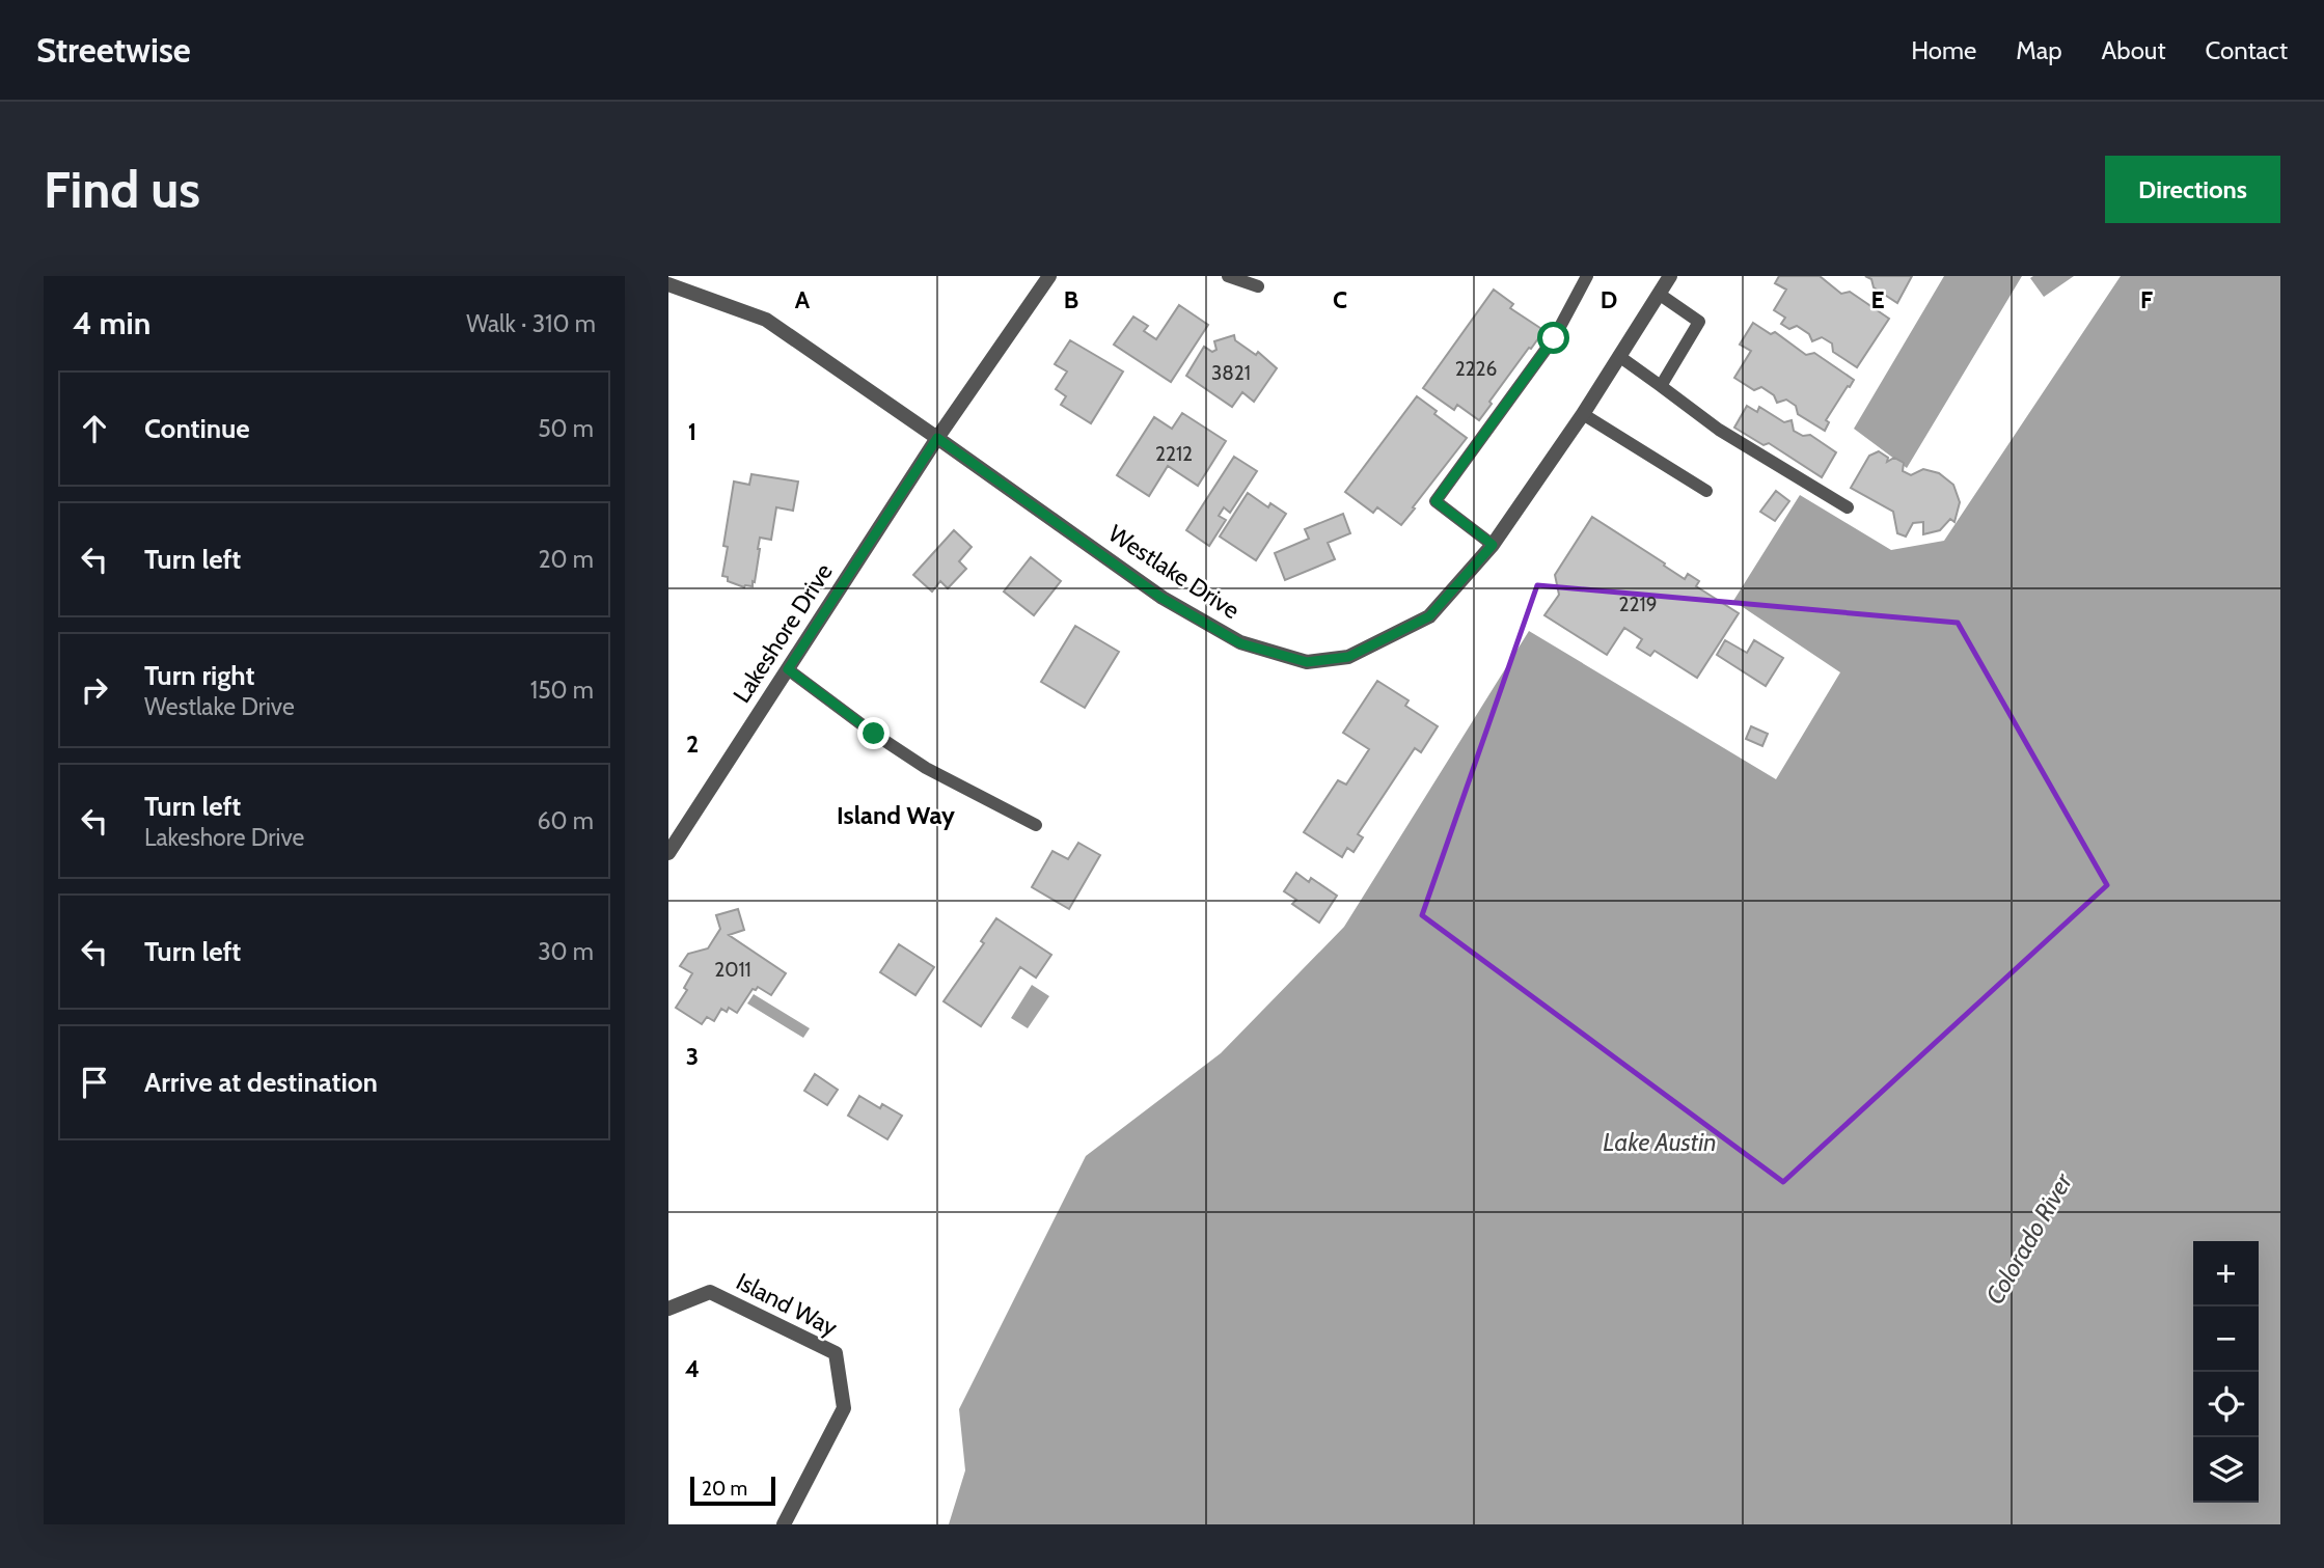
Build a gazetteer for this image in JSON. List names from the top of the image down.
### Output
{
  "streets": {
    "street": ["Westlake Drive", "Lakeshore Drive", "Island Way"]
  },
  "crossings": [
    ["Westlake Drive", "Lakeshore Drive"]
  ],
  "districts": ["Island Way"],
  "water": ["Lake Austin", "Colorado River"],
  "house_numbers": [
    "2226",
    "3821",
    "2212",
    "2219",
    "2011"
  ],
  "scale_bar": "20 m",
  "page": {
    "header": "Streetwise",
    "nav": [
      "Home",
      "Map",
      "About",
      "Contact"
    ],
    "buttons": "Directions",
    "title": "Find us",
    "heading": ["4 min", "Walk · 310 m"],
    "list": [
      ["Continue", "50 m"],
      ["Turn left", "20 m"],
      ["Turn right", "Westlake Drive", "150 m"],
      ["Turn left", "Lakeshore Drive", "60 m"],
      ["Turn left", "30 m"],
      "Arrive at destination"
    ],
    "map_buttons": ["+", "−"],
    "scale": "20 m"
  },
  "grid": {
    "columns": [
      "A",
      "B",
      "C",
      "D",
      "E",
      "F"
    ],
    "rows": [
      "1",
      "2",
      "3",
      "4"
    ]
  }
}
